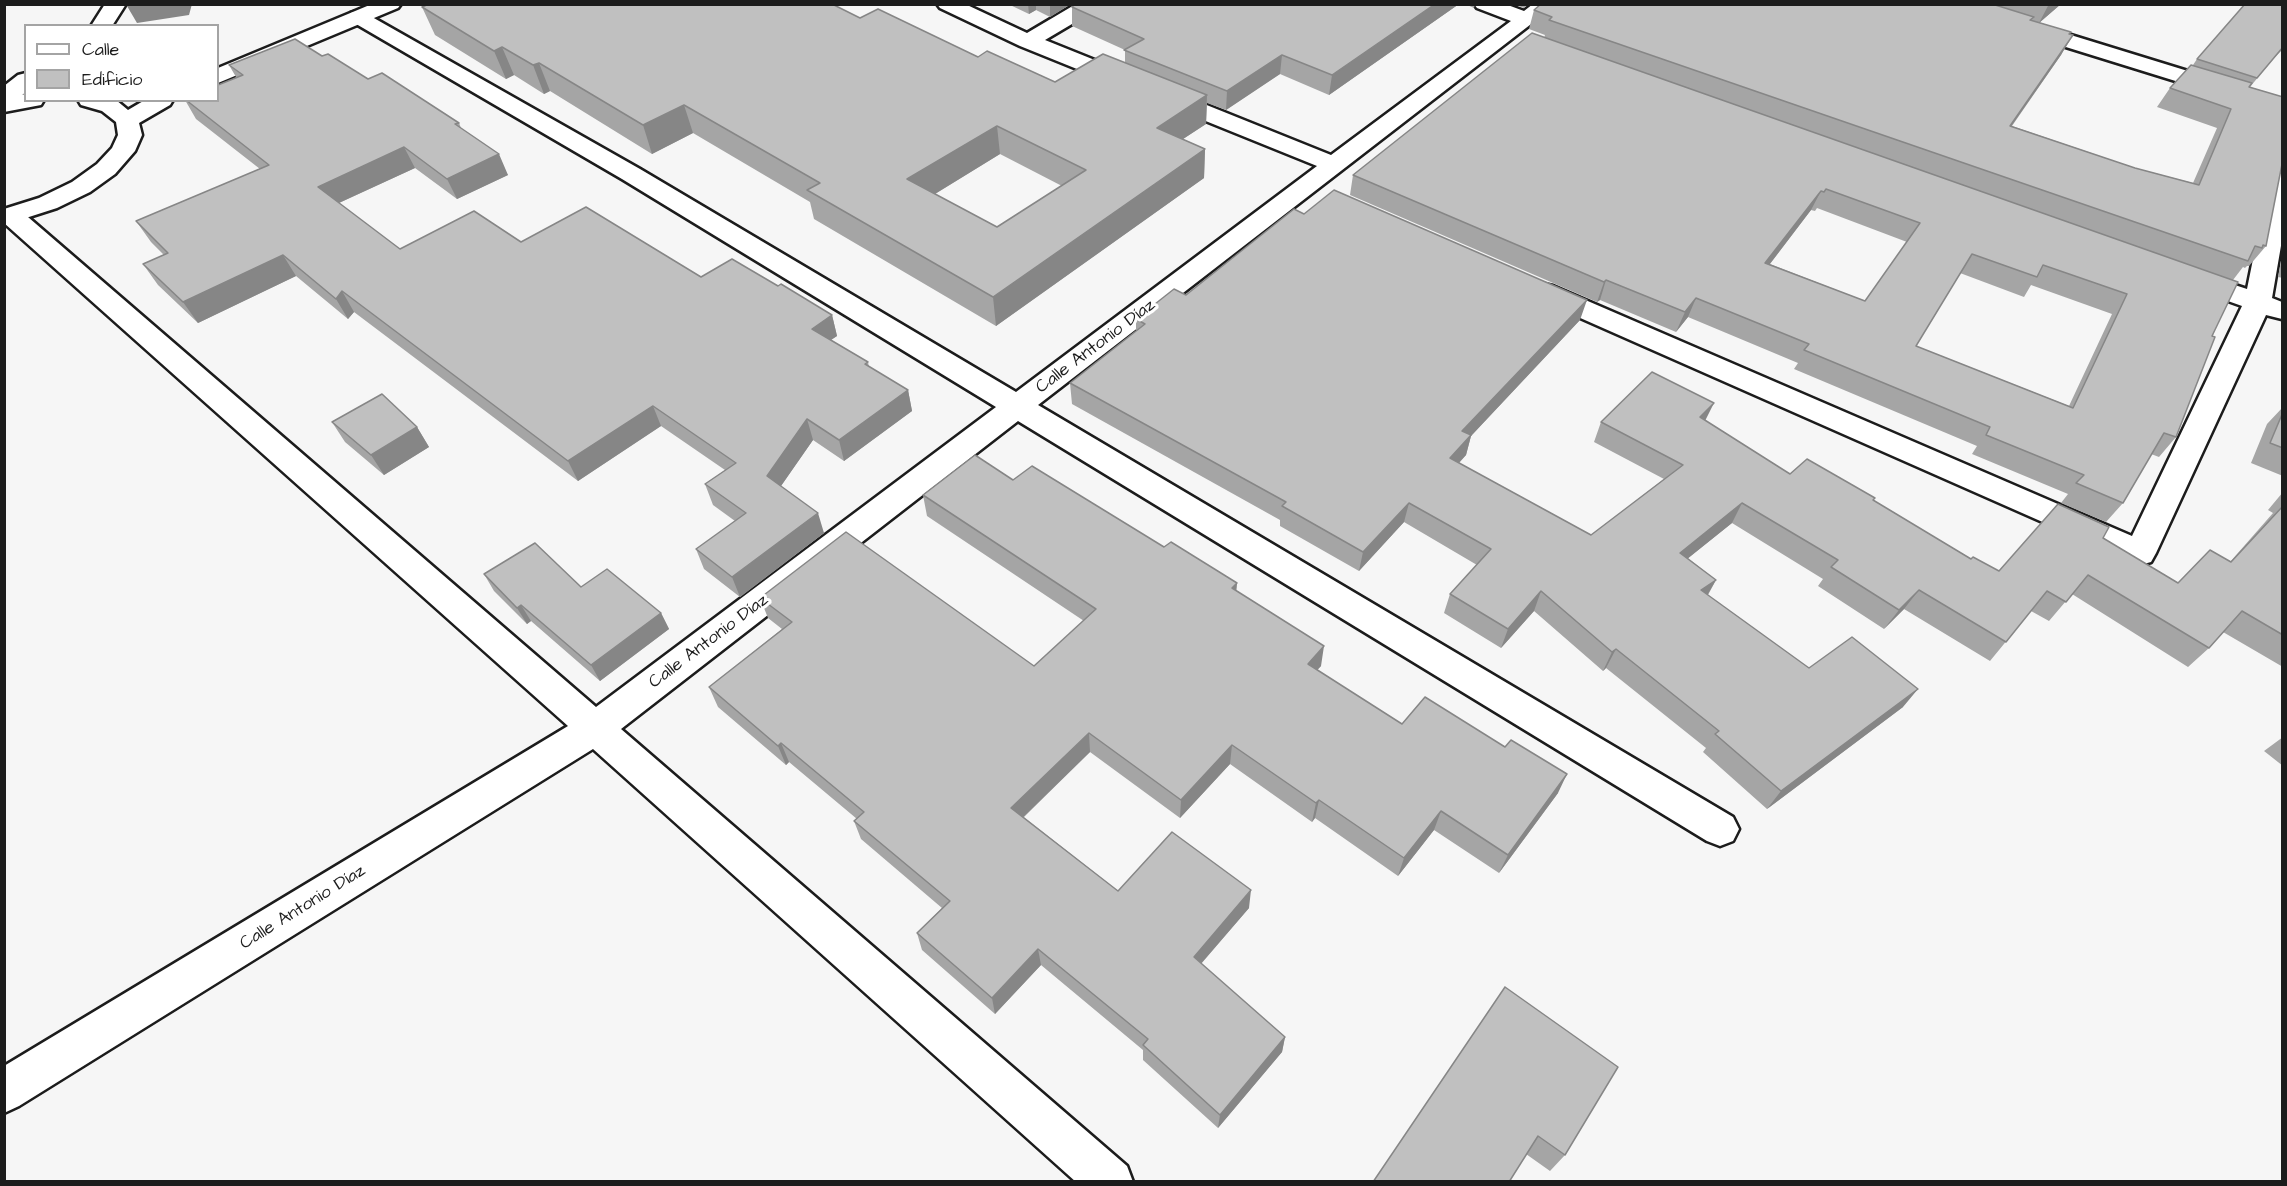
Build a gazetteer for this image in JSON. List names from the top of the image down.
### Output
{
  "streets": {
    "street": ["Calle Antonio Díaz"]
  },
  "legend": ["Calle", "Edificio"]
}
